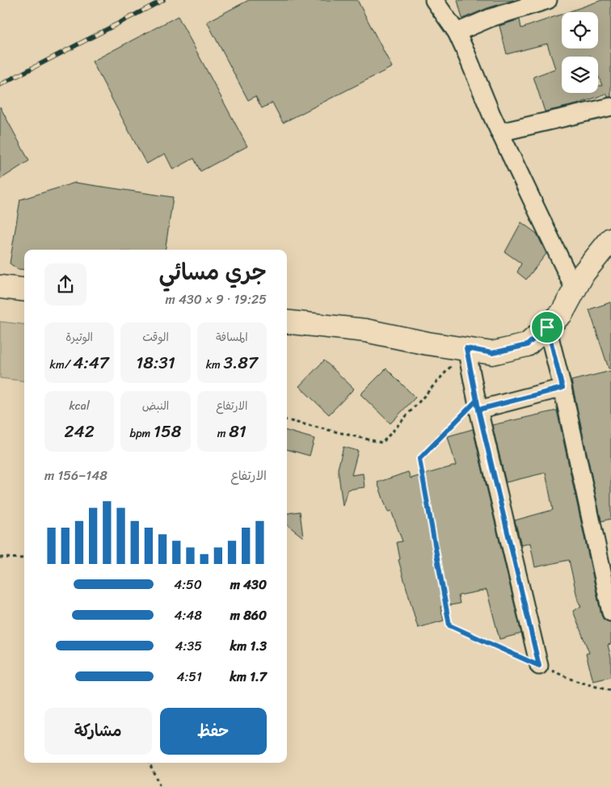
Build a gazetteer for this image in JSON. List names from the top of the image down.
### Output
{
  "page": {
    "heading": ["جري مسائي", "19:25 · 9 × 430 m"],
    "stats": [
      ["المسافة", "3.87 km"],
      ["الوقت", "18:31"],
      ["الوتيرة", "4:47 /km"],
      ["الارتفاع", "81 m"],
      ["النبض", "158 bpm"],
      ["kcal", "242"]
    ],
    "chart": ["الارتفاع", "148–156 m"],
    "list": [
      {
        "name": "430 m",
        "note": "4:50"
      },
      {
        "name": "860 m",
        "note": "4:48"
      },
      {
        "name": "1.3 km",
        "note": "4:35"
      },
      {
        "name": "1.7 km",
        "note": "4:51"
      }
    ],
    "buttons": ["حفظ", "مشاركة"]
  }
}
